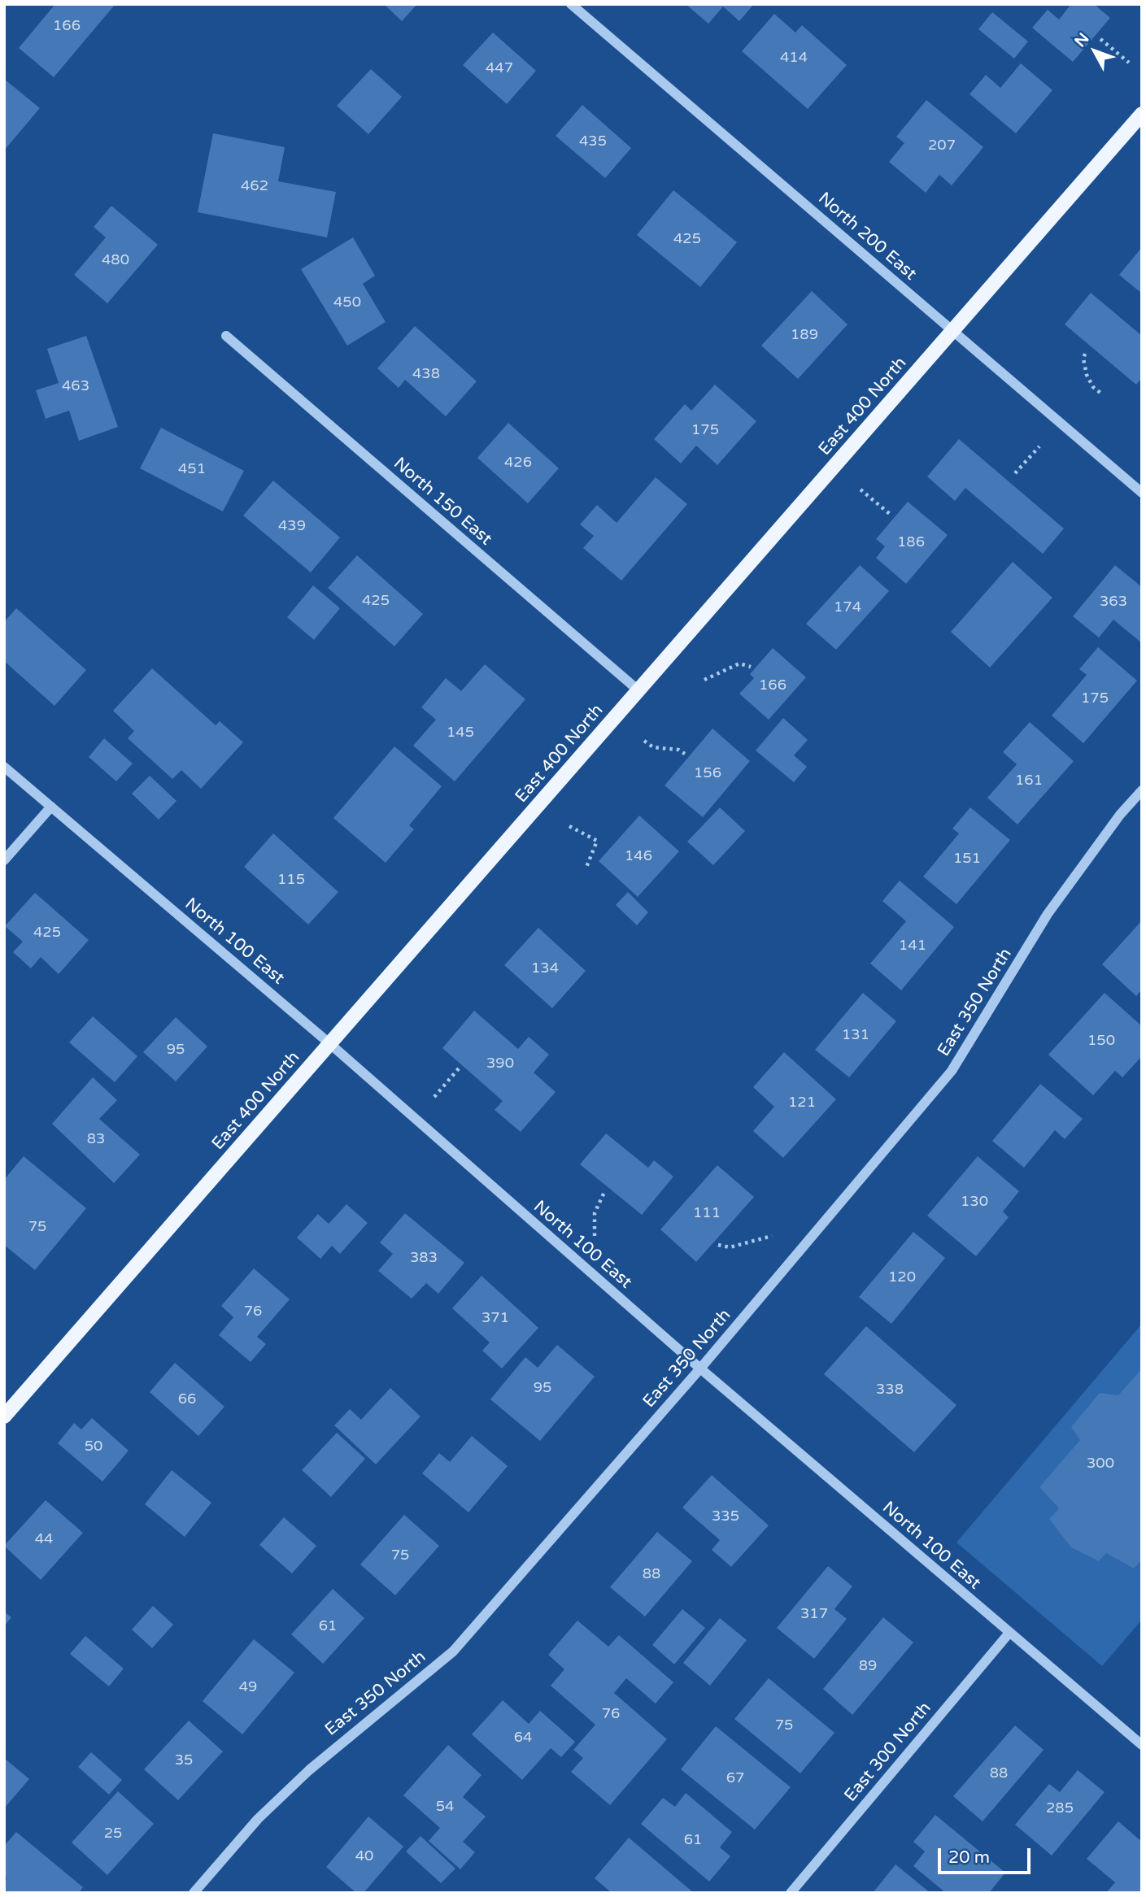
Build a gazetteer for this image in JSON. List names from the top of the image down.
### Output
{
  "streets": {
    "main road": ["East 400 North"],
    "street": [
      "North 200 East",
      "North 150 East",
      "North 100 East",
      "East 350 North",
      "East 300 North"
    ]
  },
  "crossings": [
    ["North 200 East", "East 400 North"],
    ["East 400 North", "North 150 East"],
    ["East 400 North", "North 100 East"],
    ["North 100 East", "East 350 North"],
    ["North 100 East", "East 300 North"]
  ],
  "house_numbers": [
    "166",
    "414",
    "447",
    "435",
    "207",
    "462",
    "425",
    "480",
    "450",
    "189",
    "438",
    "463",
    "175",
    "426",
    "451",
    "439",
    "186",
    "425",
    "363",
    "174",
    "166",
    "175",
    "145",
    "156",
    "161",
    "146",
    "151",
    "115",
    "425",
    "141",
    "134",
    "131",
    "150",
    "95",
    "390",
    "121",
    "83",
    "130",
    "111",
    "75",
    "383",
    "120",
    "76",
    "371",
    "95",
    "338",
    "66",
    "50",
    "300",
    "335",
    "44",
    "75",
    "88",
    "317",
    "61",
    "89",
    "49",
    "76",
    "75",
    "64",
    "35",
    "88",
    "67",
    "54",
    "285",
    "25",
    "61",
    "40"
  ],
  "scale_bar": "20 m",
  "north": "top left"
}
